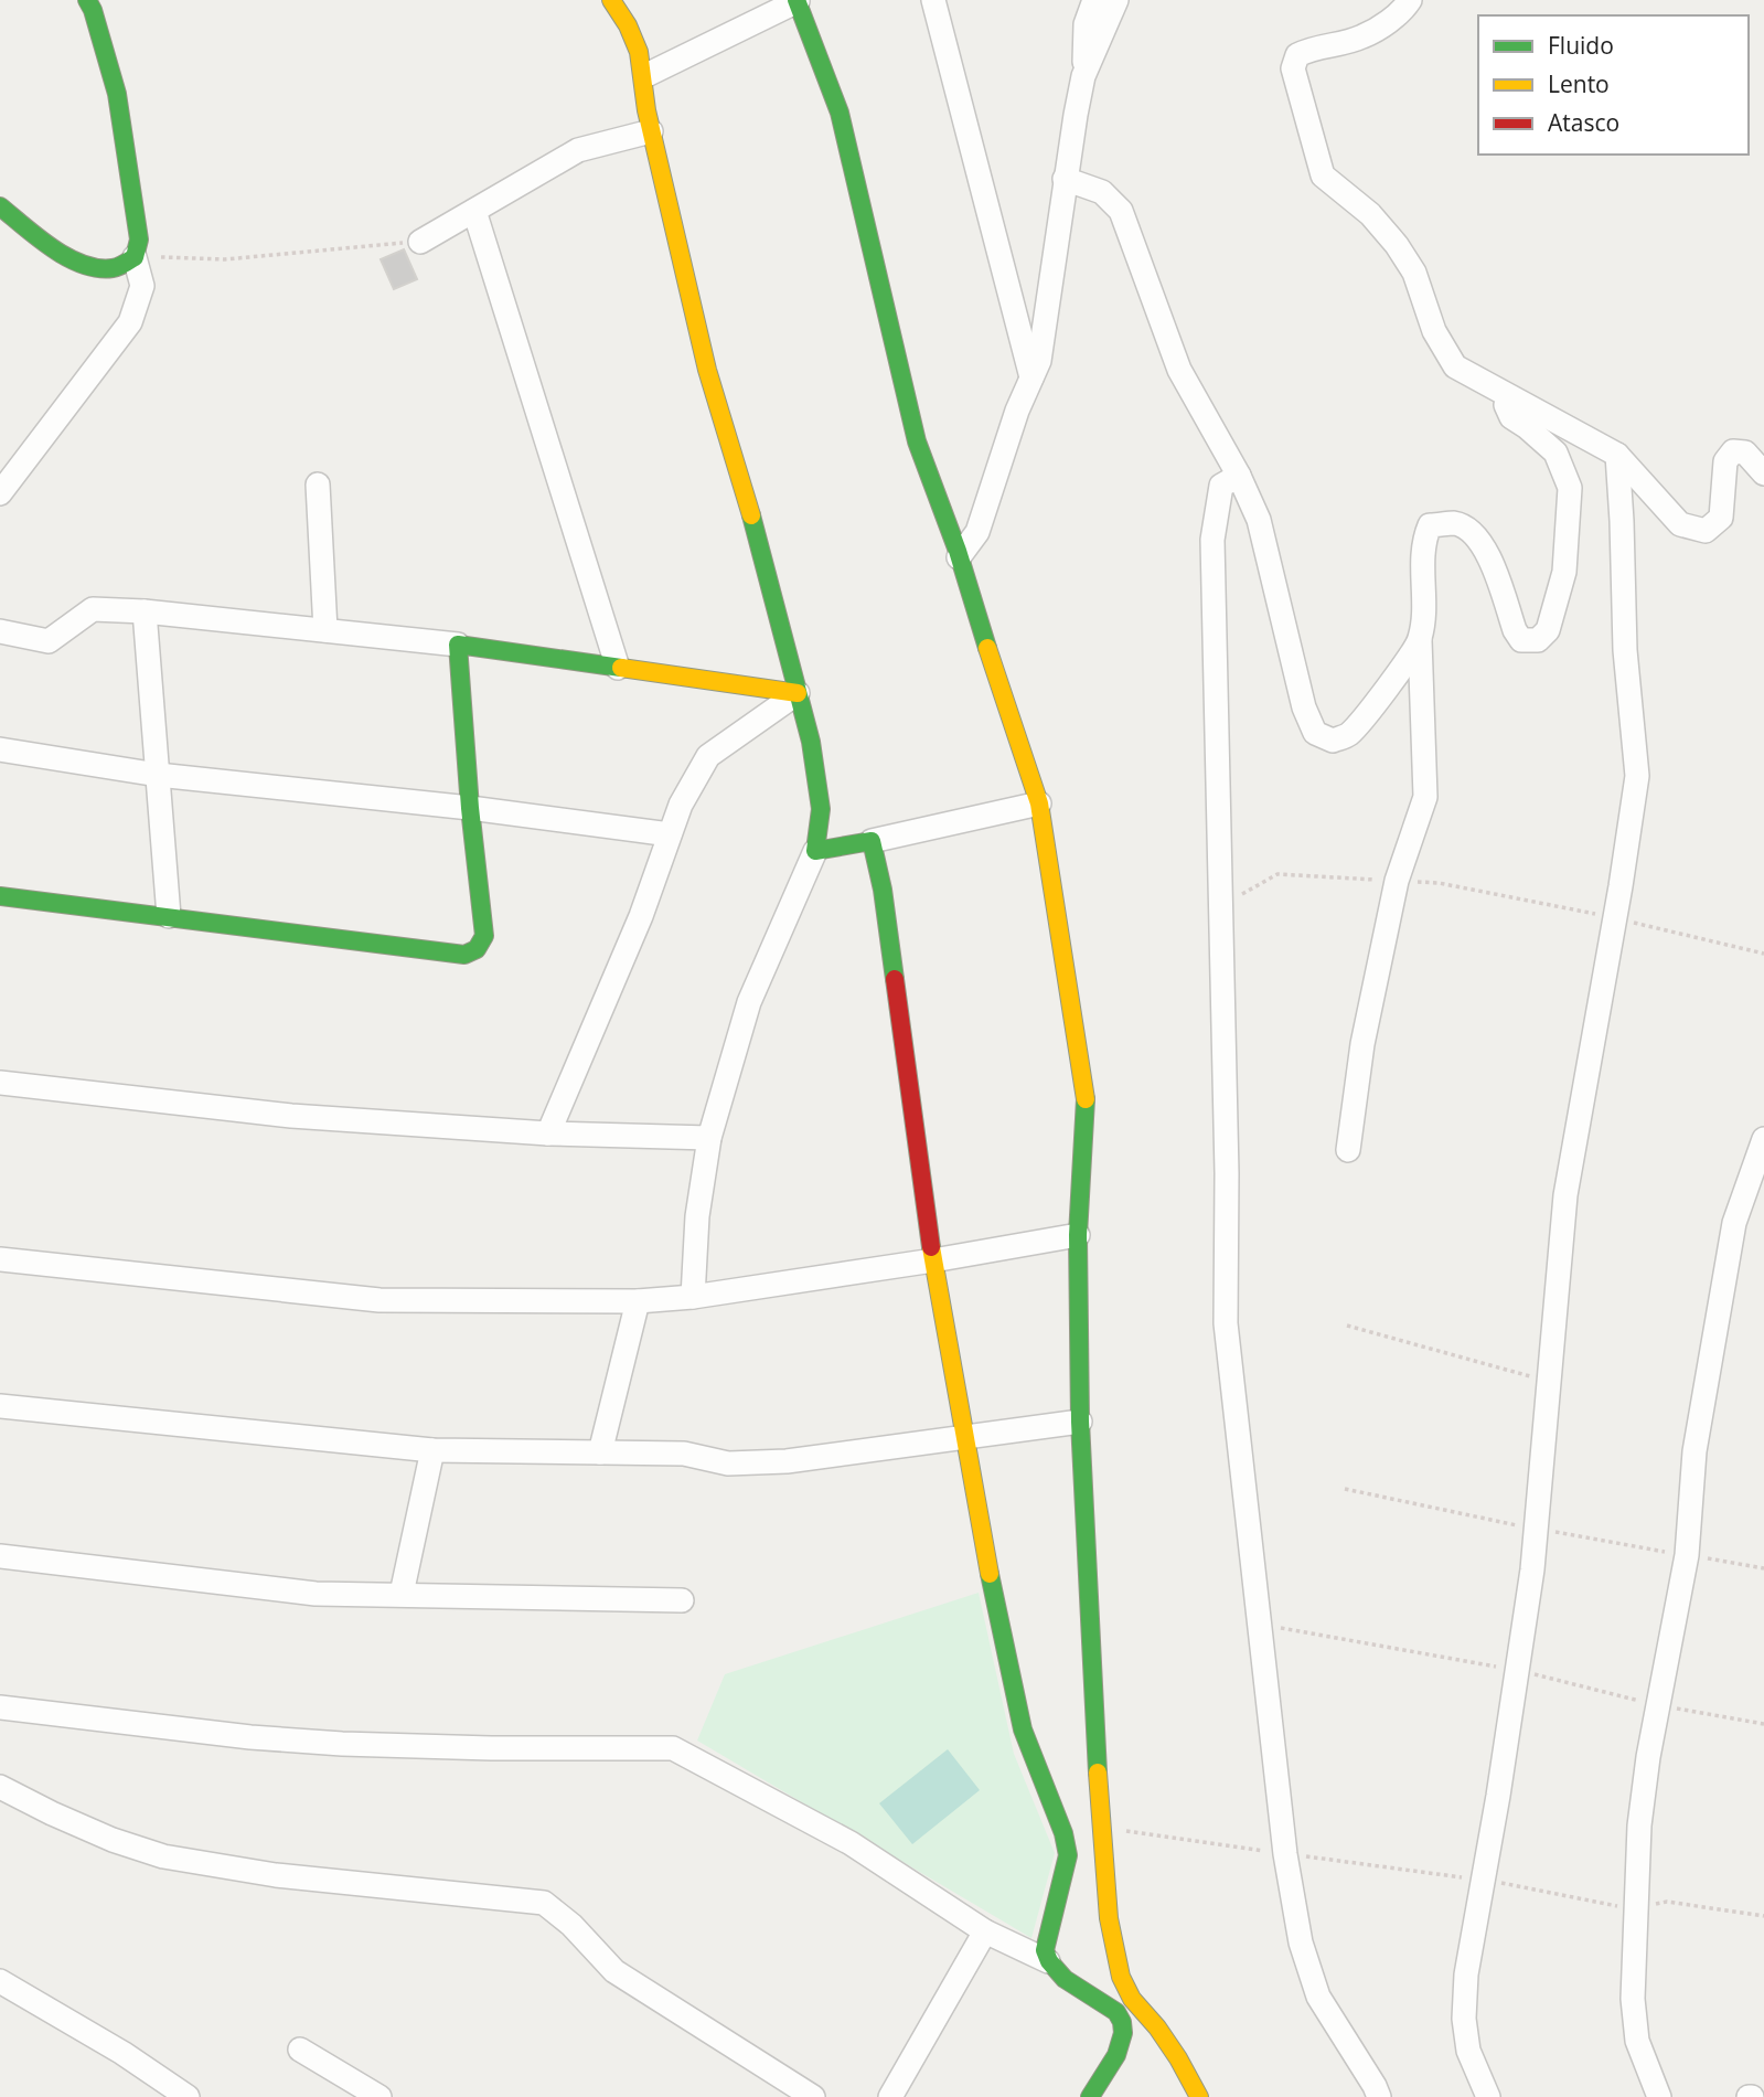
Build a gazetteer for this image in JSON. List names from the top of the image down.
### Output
{
  "legend": ["Fluido", "Lento", "Atasco"]
}
